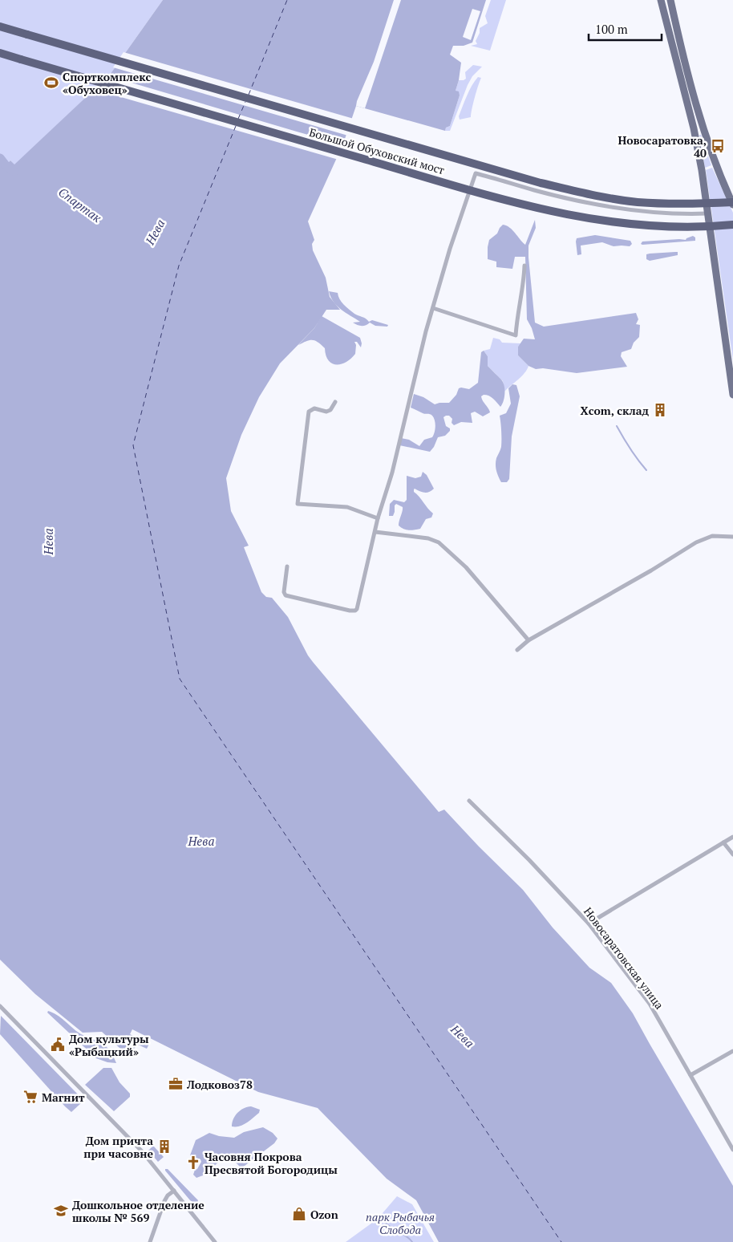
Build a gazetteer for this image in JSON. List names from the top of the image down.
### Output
{
  "streets": {
    "highway": ["Большой Обуховский мост"],
    "street": ["Новосаратовская улица"]
  },
  "water": ["Спартак", "Нева"],
  "parks": ["парк Рыбачья Слобода"],
  "places": {
    "sports": ["Спорткомплекс «Обуховец»"],
    "bus stop": ["Новосаратовка, 40"],
    "building": ["Xсom, склад", "Дом причта при часовне"],
    "public building": ["Дом культуры «Рыбацкий»"],
    "office": ["Лодковоз78"],
    "supermarket": ["Магнит"],
    "church": ["Часовня Покрова Пресвятой Богородицы"],
    "school or university": ["Дошкольное отделение школы № 569"],
    "shop": ["Ozon"]
  },
  "scale_bar": "100 m"
}
